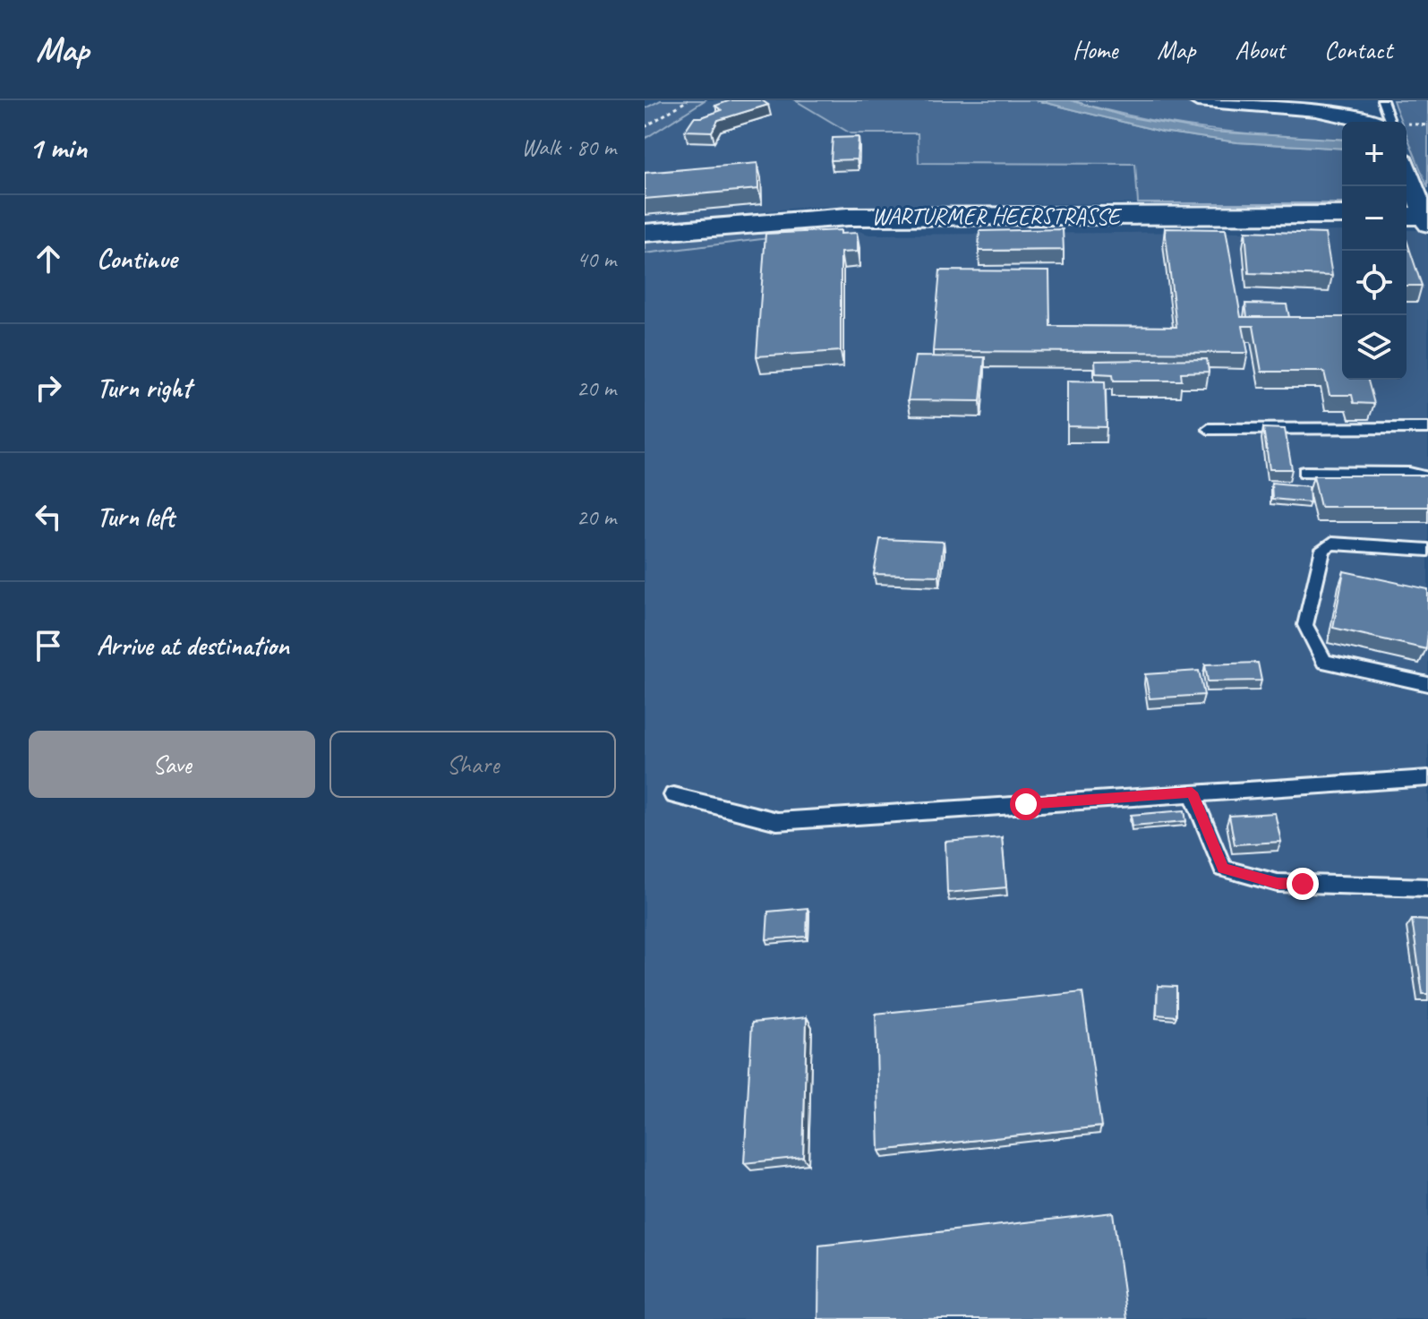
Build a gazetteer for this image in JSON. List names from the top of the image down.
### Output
{
  "streets": {
    "street": ["WARTURMER HEERSTRASSE"]
  },
  "page": {
    "header": "Map",
    "nav": [
      "Home",
      "Map",
      "About",
      "Contact"
    ],
    "heading": ["1 min", "Walk · 80 m"],
    "map_buttons": ["+", "−"],
    "list": [
      ["Continue", "40 m"],
      ["Turn right", "20 m"],
      ["Turn left", "20 m"],
      "Arrive at destination"
    ],
    "buttons": ["Save", "Share"]
  }
}
